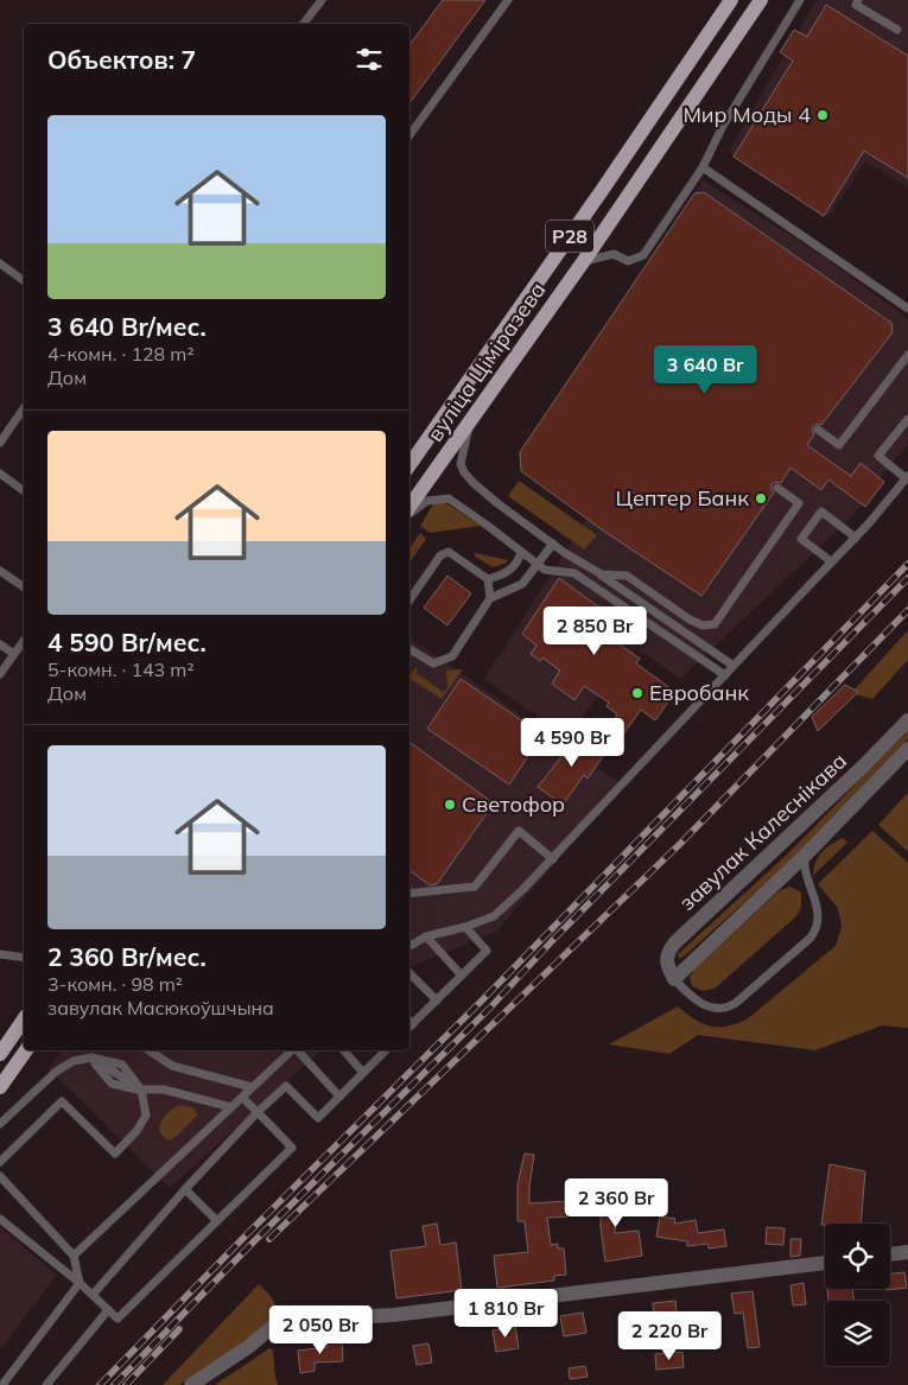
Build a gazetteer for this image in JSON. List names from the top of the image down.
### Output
{
  "streets": {
    "main road": ["Р28", "вуліца Ціміразева"],
    "street": ["завулак Калеснікава"]
  },
  "places": [
    "Мир Моды 4",
    "Цептер Банк",
    "Евробанк",
    "Светофор"
  ],
  "page": {
    "heading": "Объектов: 7",
    "list": [
      {
        "name": "3 640 Br/мес.",
        "note": "4-комн. · 128 m² · Дом"
      },
      {
        "name": "4 590 Br/мес.",
        "note": "5-комн. · 143 m² · Дом"
      },
      {
        "name": "2 360 Br/мес.",
        "note": "3-комн. · 98 m² · завулак Масюкоўшчына"
      }
    ],
    "price": [
      "3 640 Br",
      "2 850 Br",
      "4 590 Br",
      "2 360 Br",
      "1 810 Br",
      "2 050 Br",
      "2 220 Br"
    ]
  }
}
